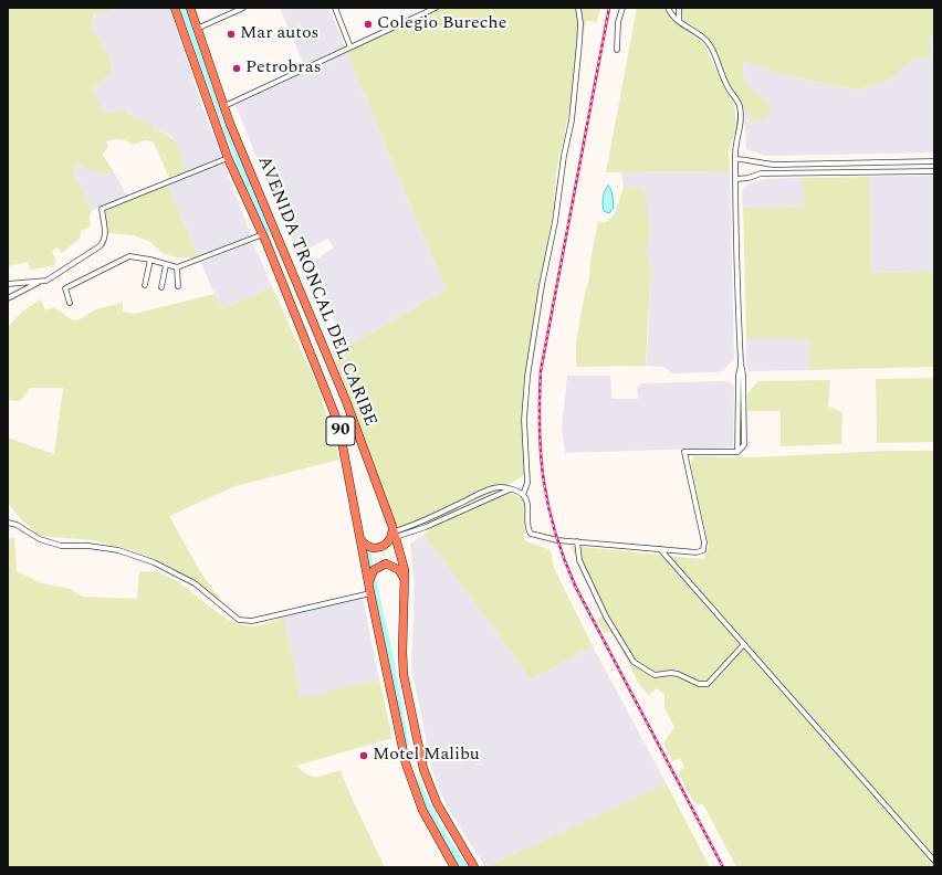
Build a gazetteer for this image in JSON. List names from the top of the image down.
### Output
{
  "streets": {
    "highway": ["AVENIDA TRONCAL DEL CARIBE", "90"]
  },
  "places": [
    "Colegio Bureche",
    "Mar autos",
    "Petrobras",
    "Motel Malibu"
  ]
}
